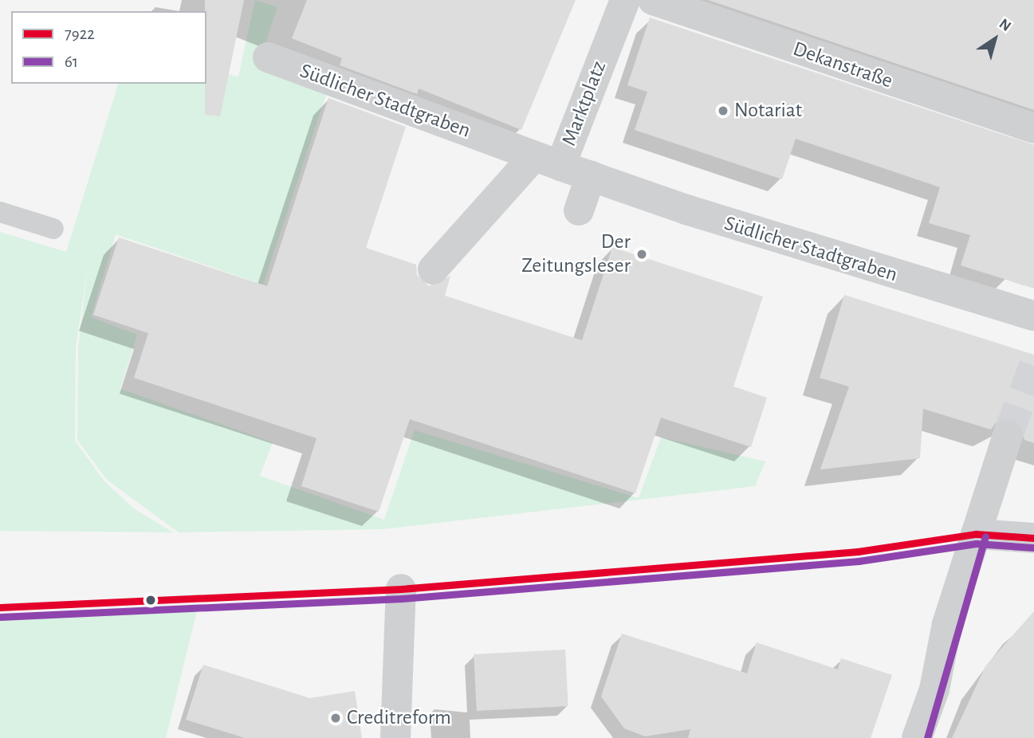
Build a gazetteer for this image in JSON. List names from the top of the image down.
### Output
{
  "streets": {
    "street": ["Dekanstraße", "Südlicher Stadtgraben", "Marktplatz"]
  },
  "crossings": [
    ["Südlicher Stadtgraben", "Marktplatz"]
  ],
  "places": ["Notariat", "Der Zeitungsleser", "Creditreform"],
  "lines": ["transit line 7922", "transit line 61"],
  "legend": ["7922", "61"],
  "north": "top right"
}
